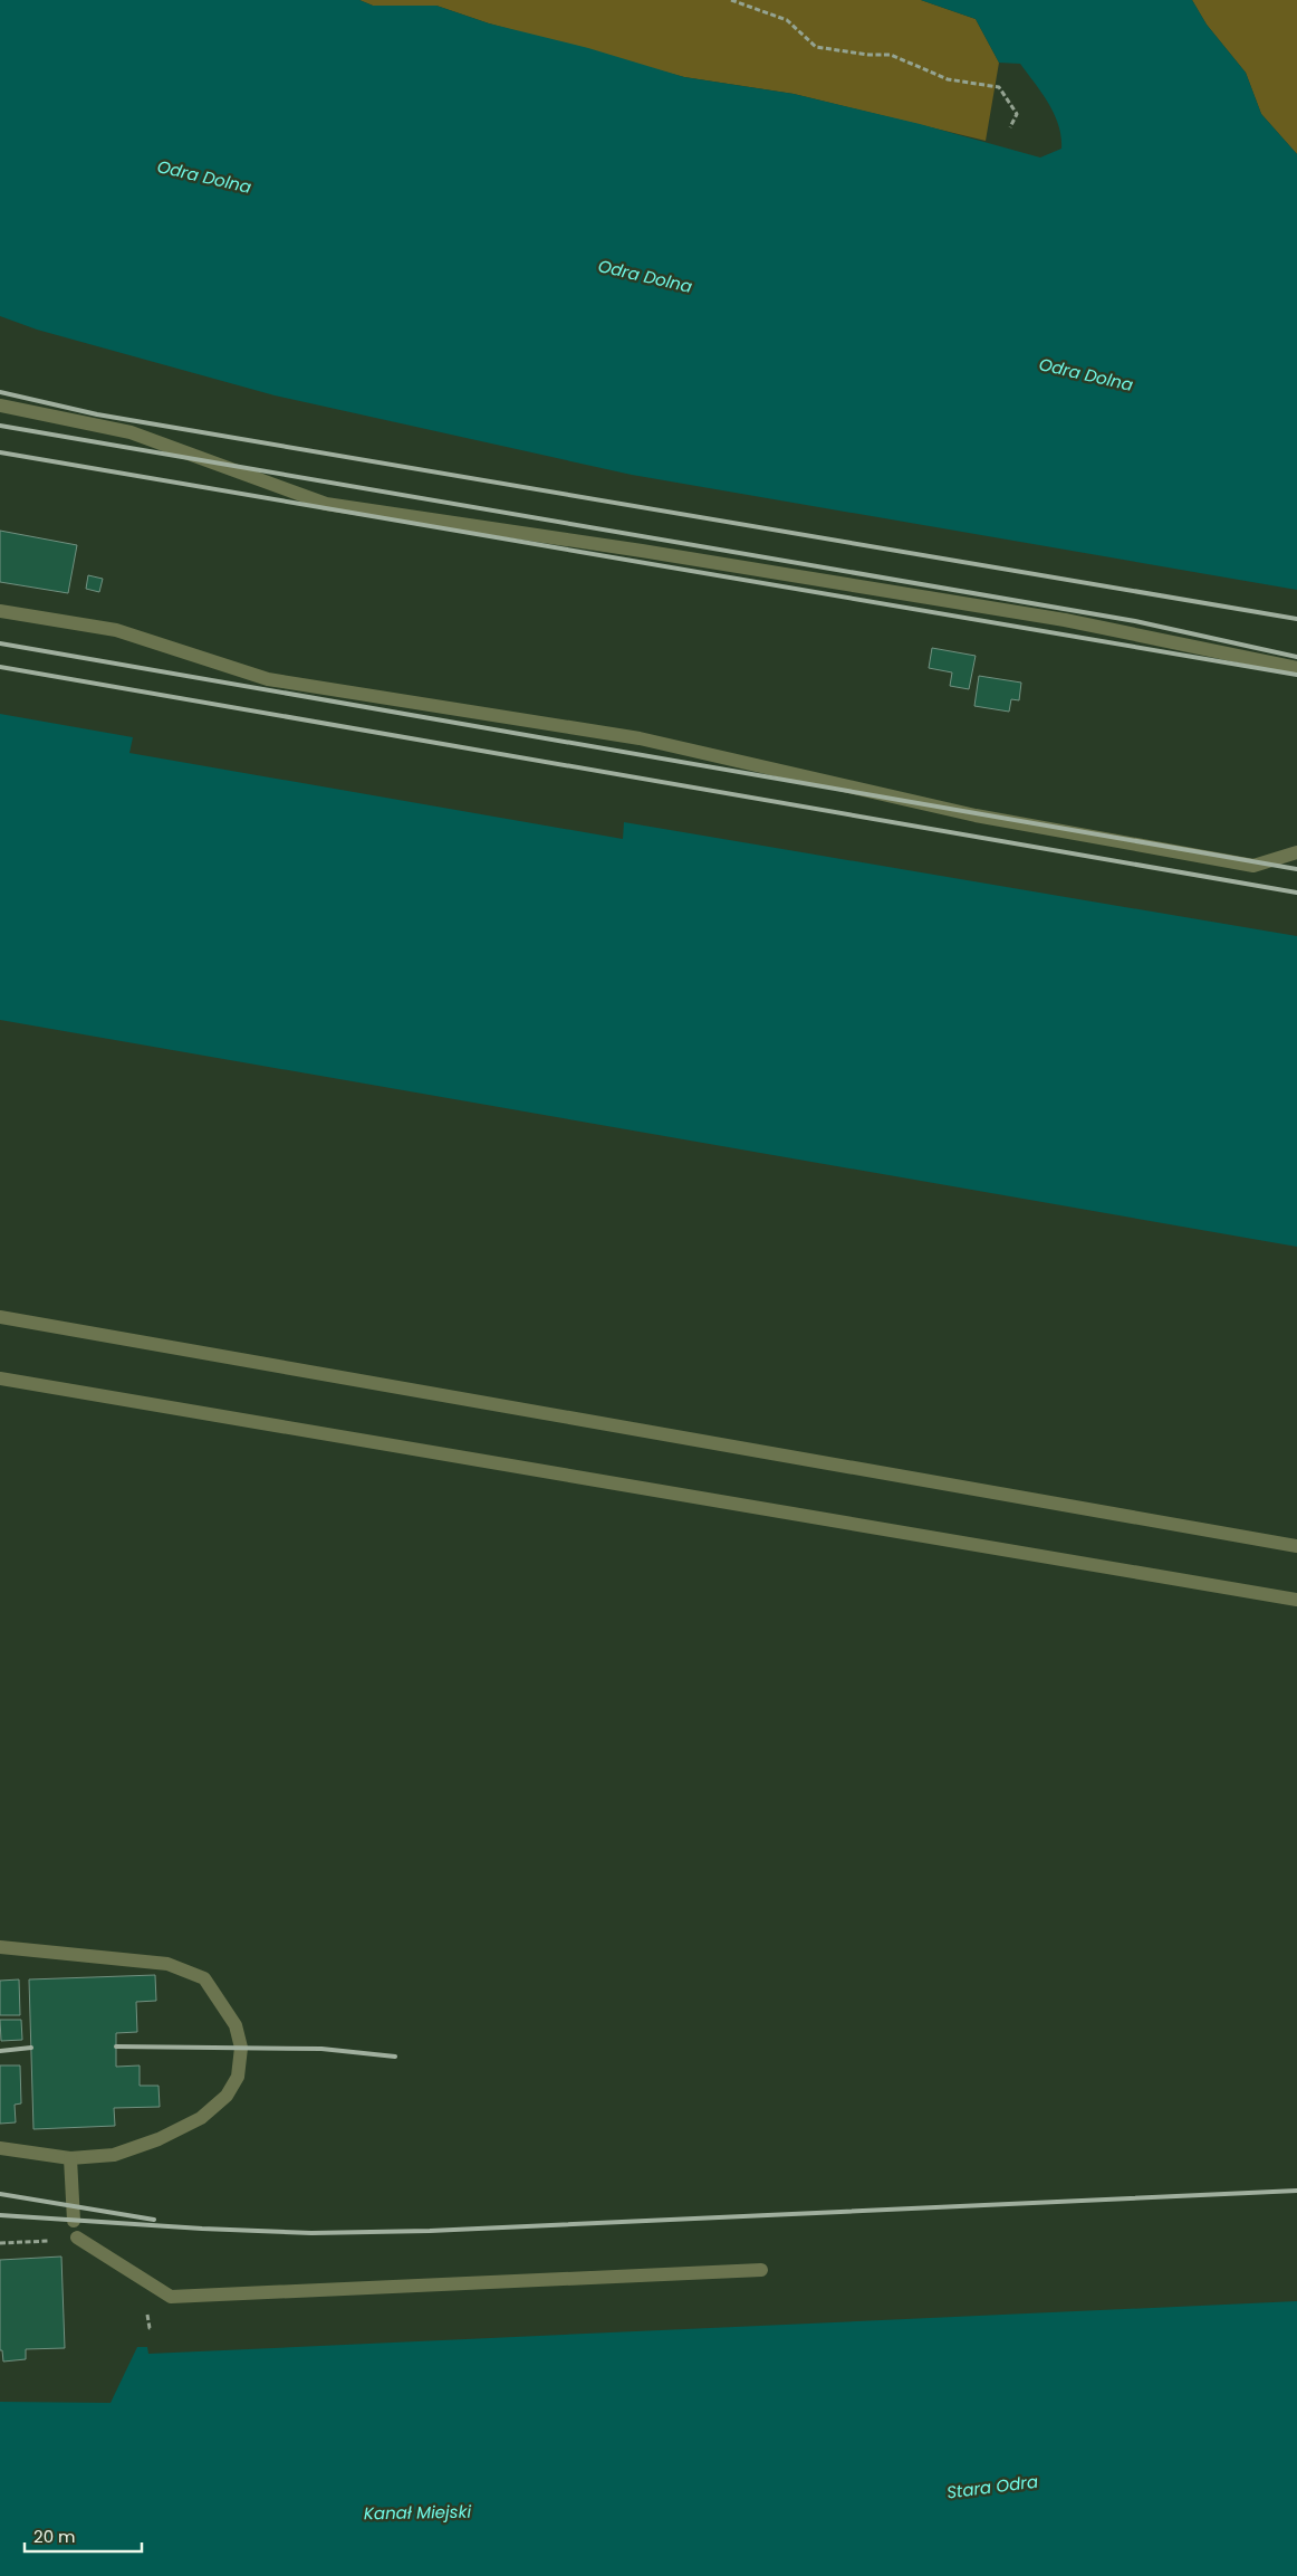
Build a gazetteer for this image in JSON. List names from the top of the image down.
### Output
{
  "water": ["Odra Dolna", "Stara Odra", "Kanał Miejski"],
  "scale_bar": "20 m"
}
